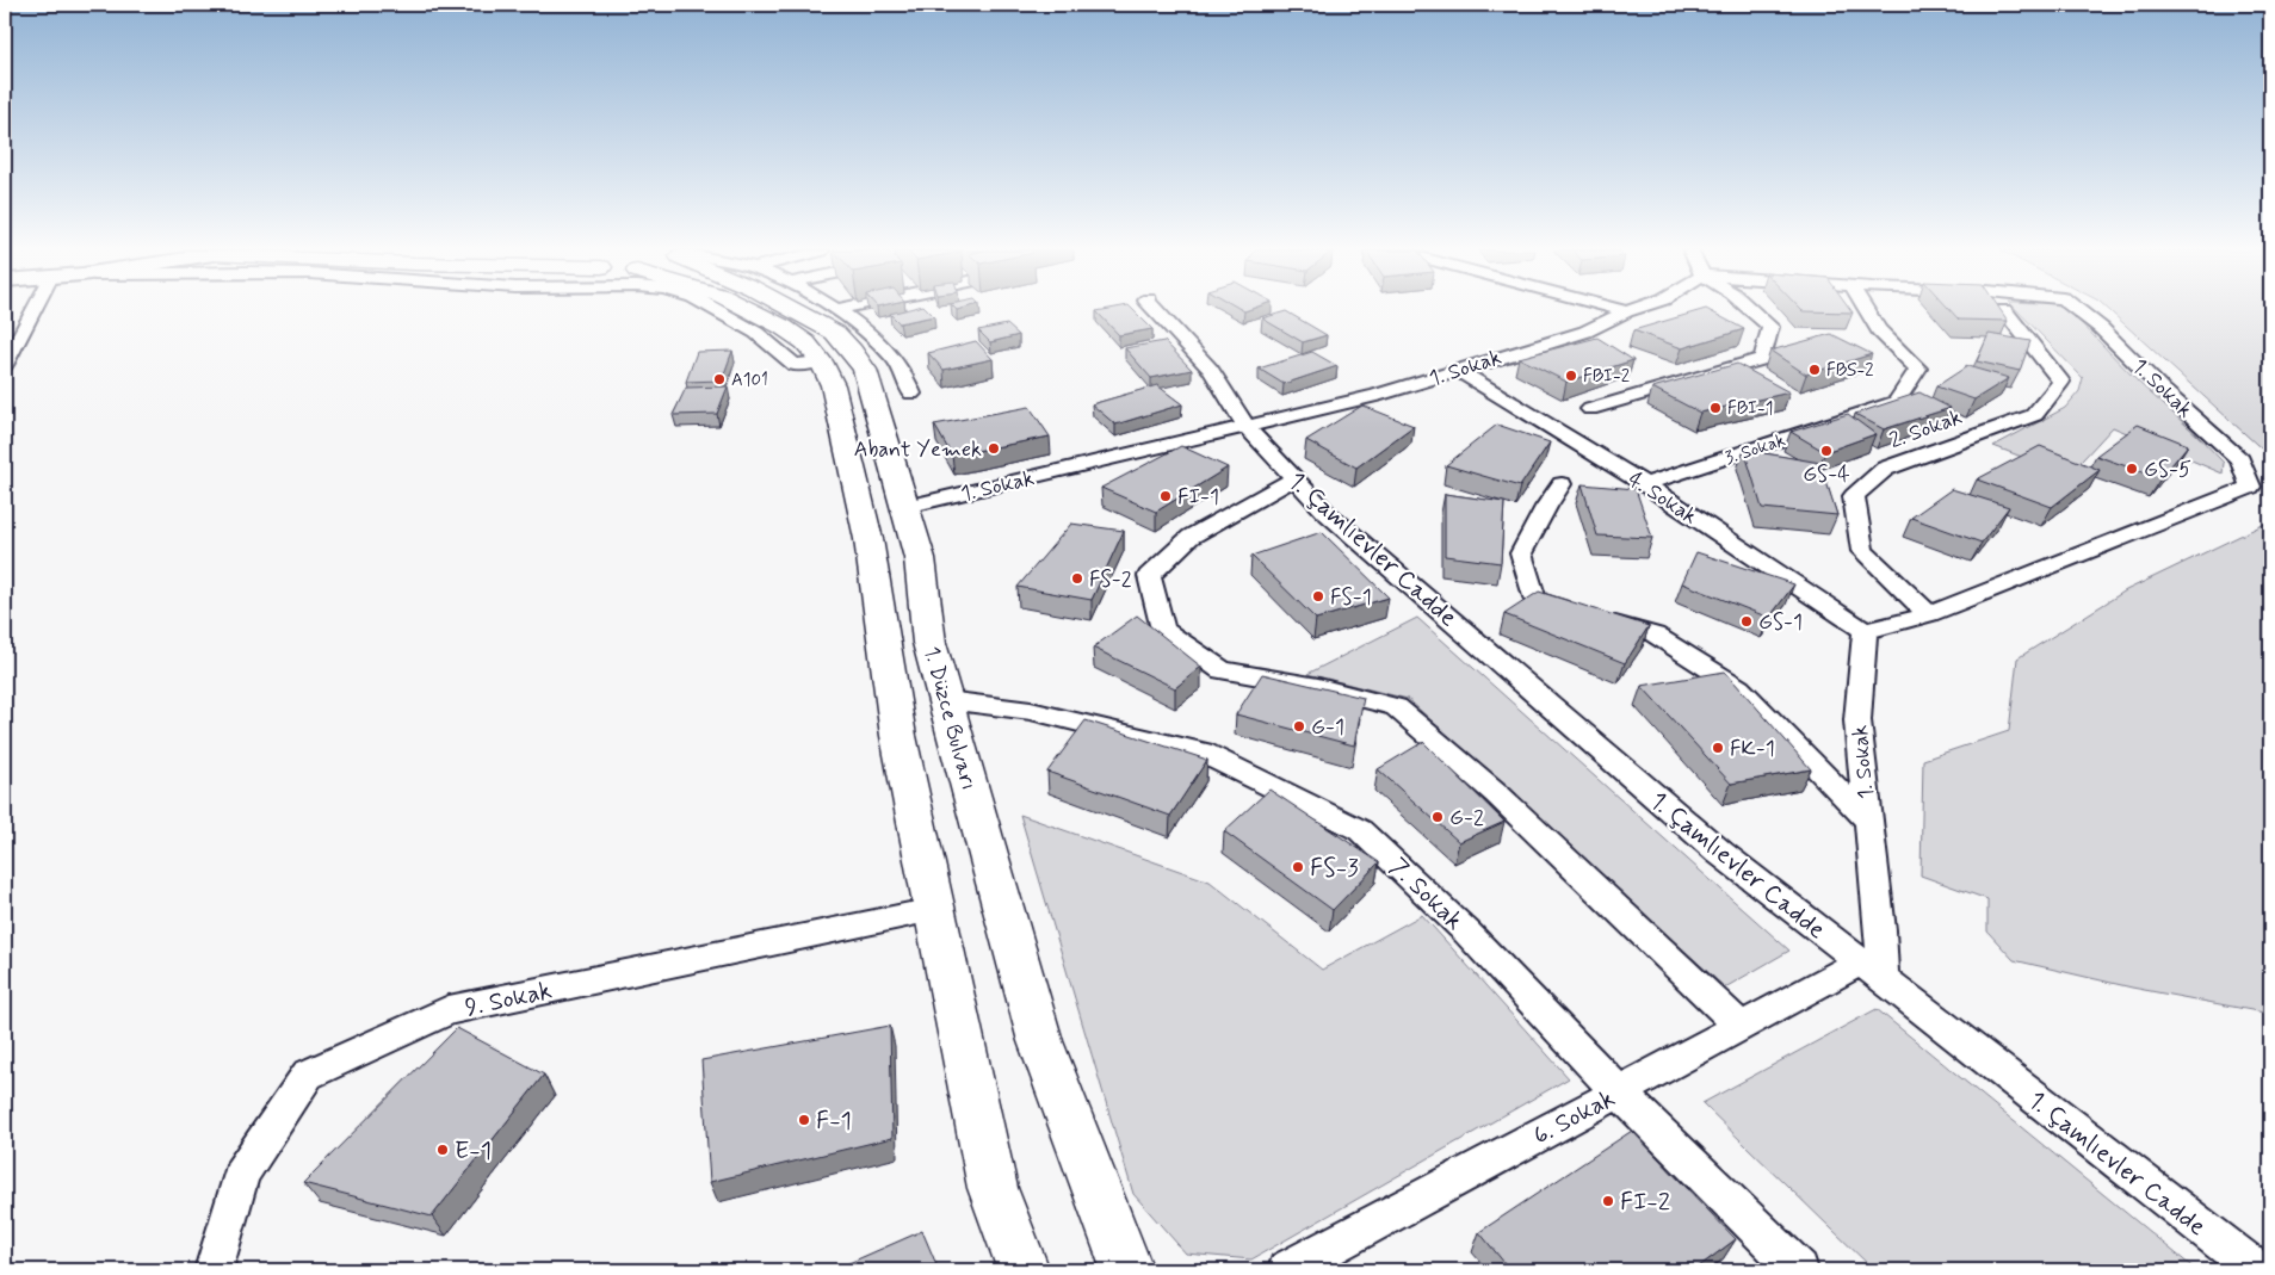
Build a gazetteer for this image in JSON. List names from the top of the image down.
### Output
{
  "streets": {
    "main road": ["1. Düzce Bulvarı"],
    "street": [
      "1. Sokak",
      "2. Sokak",
      "3. Sokak",
      "4. Sokak",
      "1. Çamlıevler Cadde",
      "7. Sokak",
      "9. Sokak",
      "6. Sokak"
    ]
  },
  "crossings": [
    ["1. Sokak", "2. Sokak"],
    ["1. Sokak", "4. Sokak"],
    ["1. Sokak", "1. Çamlıevler Cadde"],
    ["1. Sokak", "1. Düzce Bulvarı"],
    ["1. Sokak", "6. Sokak"],
    ["3. Sokak", "4. Sokak"],
    ["1. Çamlıevler Cadde", "6. Sokak"],
    ["1. Düzce Bulvarı", "7. Sokak"],
    ["7. Sokak", "6. Sokak"]
  ],
  "places": [
    "FBS-2",
    "FBI-2",
    "A101",
    "FBI-1",
    "Abant Yemek",
    "GS-4",
    "GS-5",
    "FI-1",
    "FS-2",
    "FS-1",
    "GS-1",
    "G-1",
    "FK-1",
    "G-2",
    "FS-3",
    "F-1",
    "E-1",
    "FI-2"
  ]
}
